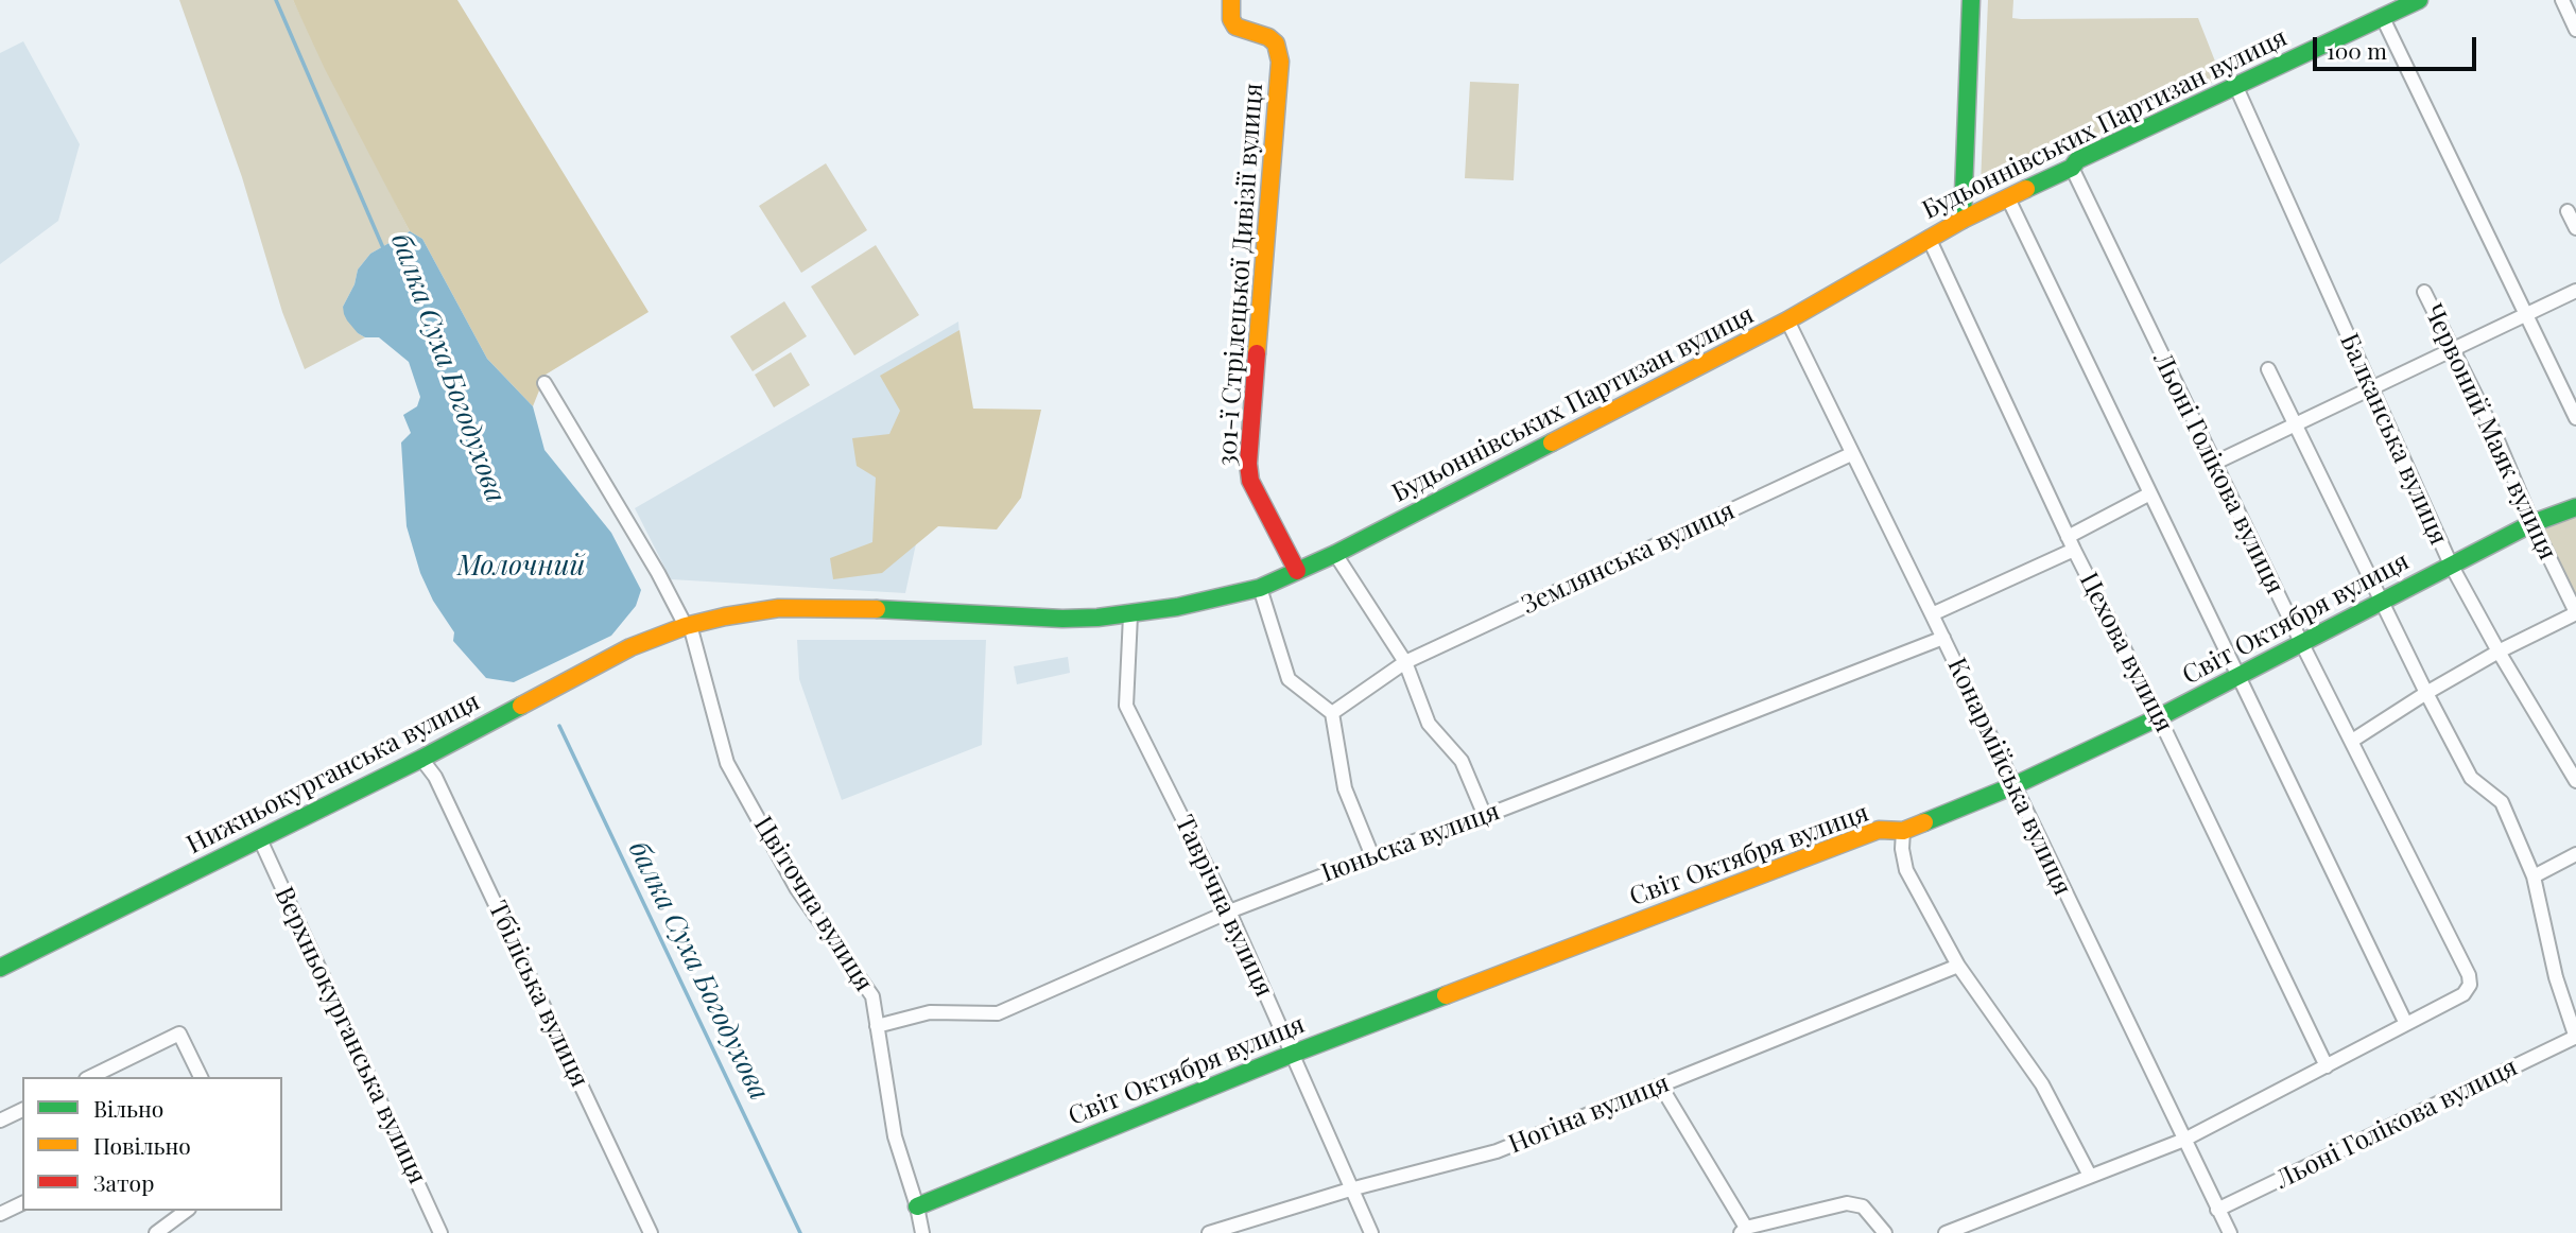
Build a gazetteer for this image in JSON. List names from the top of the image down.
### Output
{
  "streets": {
    "main road": [
      "Будьоннівських Партизан вулиця",
      "301-ї Стрілецької Дивізії вулиця",
      "Світ Октября вулиця",
      "Нижньокурганська вулиця"
    ],
    "street": [
      "Червоний Маяк вулиця",
      "Балканська вулиця",
      "Льоні Голікова вулиця",
      "Землянська вулиця",
      "Цехова вулиця",
      "Конармійська вулиця",
      "Iюньска вулиця",
      "Цвiточна вулиця",
      "Таврічна вулиця",
      "Тбіліська вулиця",
      "Верхньокурганська вулиця",
      "Ногіна вулиця"
    ]
  },
  "crossings": [
    ["Будьоннівських Партизан вулиця", "301-ї Стрілецької Дивізії вулиця"],
    ["Будьоннівських Партизан вулиця", "Балканська вулиця"],
    ["Будьоннівських Партизан вулиця", "Льоні Голікова вулиця"],
    ["Будьоннівських Партизан вулиця", "Цехова вулиця"],
    ["Будьоннівських Партизан вулиця", "Нижньокурганська вулиця"],
    ["Будьоннівських Партизан вулиця", "Конармійська вулиця"],
    ["Будьоннівських Партизан вулиця", "Цвiточна вулиця"],
    ["Будьоннівських Партизан вулиця", "Таврічна вулиця"],
    ["Червоний Маяк вулиця", "Світ Октября вулиця"],
    ["Балканська вулиця", "Світ Октября вулиця"],
    ["Льоні Голікова вулиця", "Світ Октября вулиця"],
    ["Льоні Голікова вулиця", "Конармійська вулиця"],
    ["Землянська вулиця", "Конармійська вулиця"],
    ["Світ Октября вулиця", "Цехова вулиця"],
    ["Світ Октября вулиця", "Конармійська вулиця"],
    ["Світ Октября вулиця", "Цвiточна вулиця"],
    ["Світ Октября вулиця", "Таврічна вулиця"],
    ["Нижньокурганська вулиця", "Цвiточна вулиця"],
    ["Нижньокурганська вулиця", "Тбіліська вулиця"],
    ["Нижньокурганська вулиця", "Верхньокурганська вулиця"],
    ["Конармійська вулиця", "Iюньска вулиця"],
    ["Iюньска вулиця", "Цвiточна вулиця"],
    ["Iюньска вулиця", "Таврічна вулиця"],
    ["Таврічна вулиця", "Ногіна вулиця"]
  ],
  "water": ["балка Суха Богодухова", "Молочний"],
  "legend": ["Вільно", "Повільно", "Затор"],
  "scale_bar": "100 m"
}
